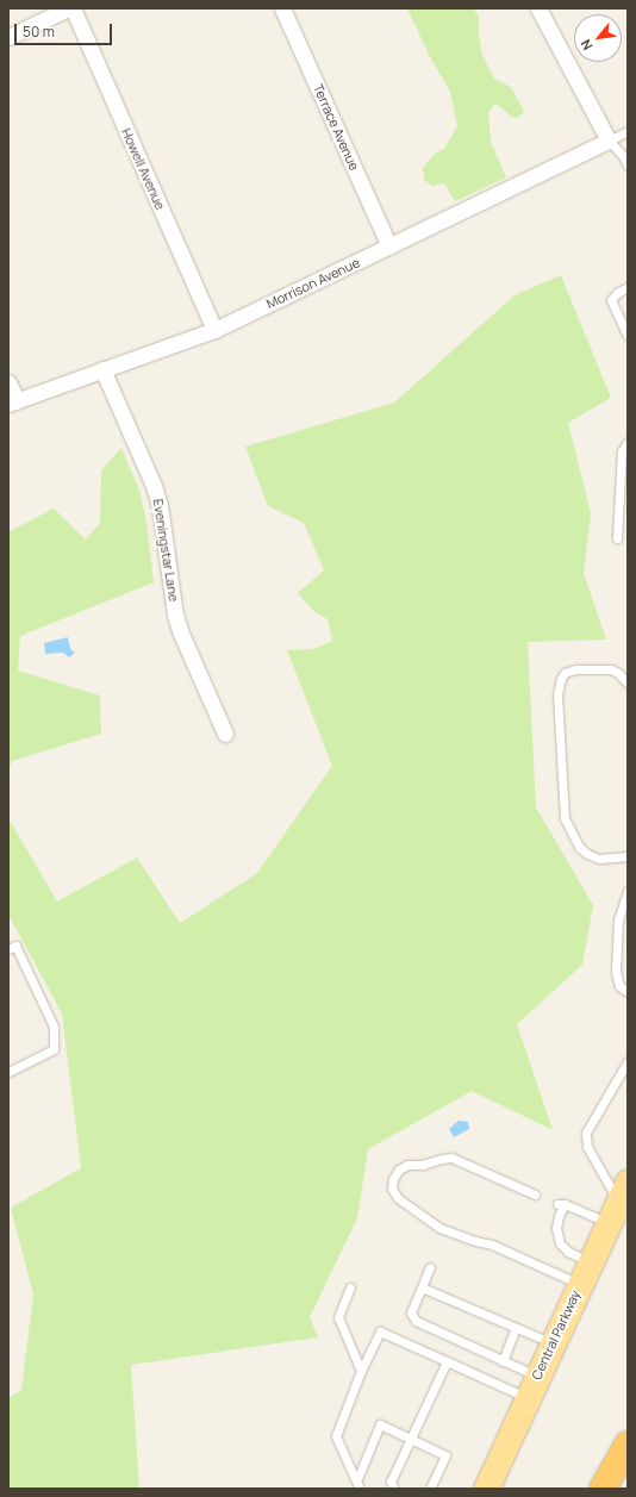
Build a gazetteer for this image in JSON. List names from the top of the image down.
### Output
{
  "streets": {
    "main road": ["Central Parkway"],
    "street": [
      "Terrace Avenue",
      "Howell Avenue",
      "Morrison Avenue",
      "Eveningstar Lane"
    ]
  },
  "crossings": [
    ["Terrace Avenue", "Morrison Avenue"],
    ["Howell Avenue", "Morrison Avenue"],
    ["Morrison Avenue", "Eveningstar Lane"]
  ],
  "scale_bar": "50 m",
  "north": "bottom left"
}
